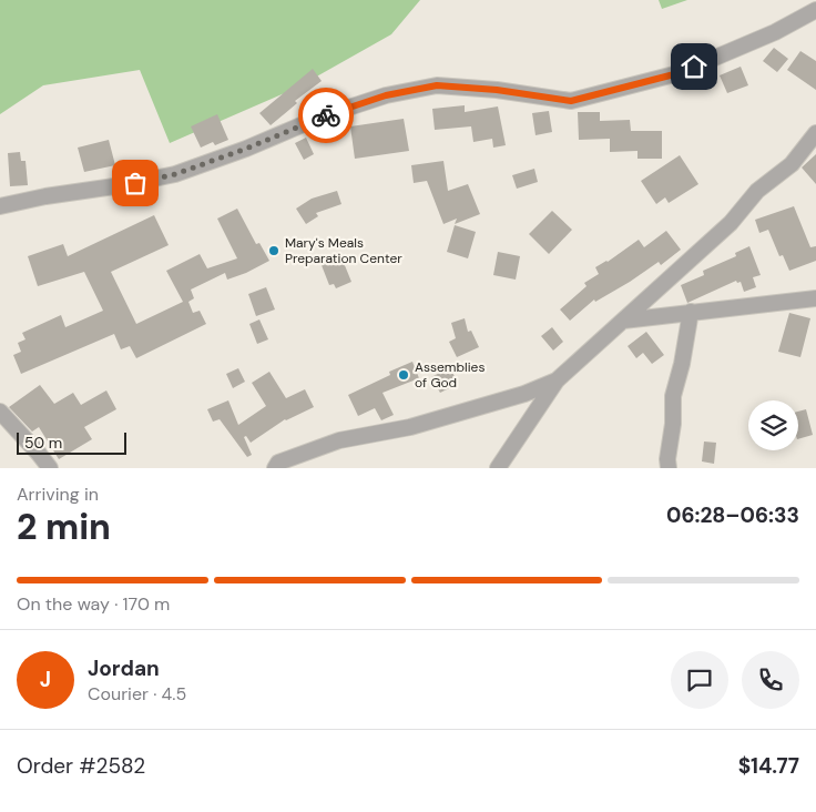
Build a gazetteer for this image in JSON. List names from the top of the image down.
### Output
{
  "places": ["Mary's Meals Preparation Center", "Assemblies of God"],
  "scale_bar": "50 m",
  "page": {
    "scale": "50 m",
    "heading": ["2 min", "Arriving in", "06:28–06:33"],
    "panel": [
      "Jordan",
      "Courier · 4.5",
      "Order #2582",
      "$14.77"
    ],
    "bar": "On the way · 170 m",
    "round": "J"
  }
}
